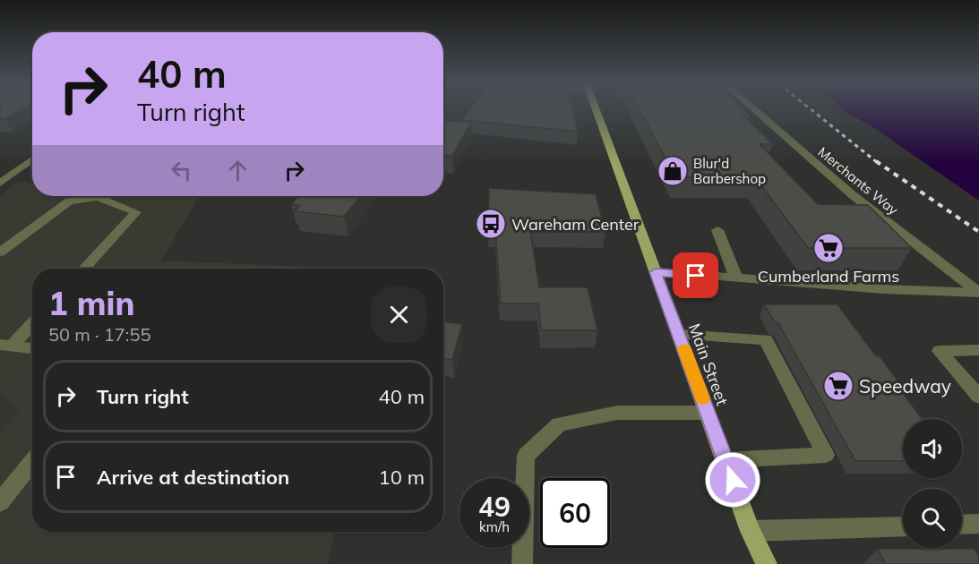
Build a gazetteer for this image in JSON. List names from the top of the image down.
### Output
{
  "streets": {
    "main road": ["Main Street"],
    "street": ["Merchants Way"]
  },
  "places": {
    "shop": ["Blur'd Barbershop"],
    "bus stop": ["Wareham Center"],
    "supermarket": ["Cumberland Farms", "Speedway"]
  },
  "page": {
    "turn": ["40 m", "Turn right"],
    "heading": ["1 min", "50 m · 17:55"],
    "list": [
      {
        "name": "Turn right",
        "value": "40 m"
      },
      {
        "name": "Arrive at destination",
        "value": "10 m"
      }
    ],
    "speed": "49 km/h",
    "limit": "60"
  }
}
